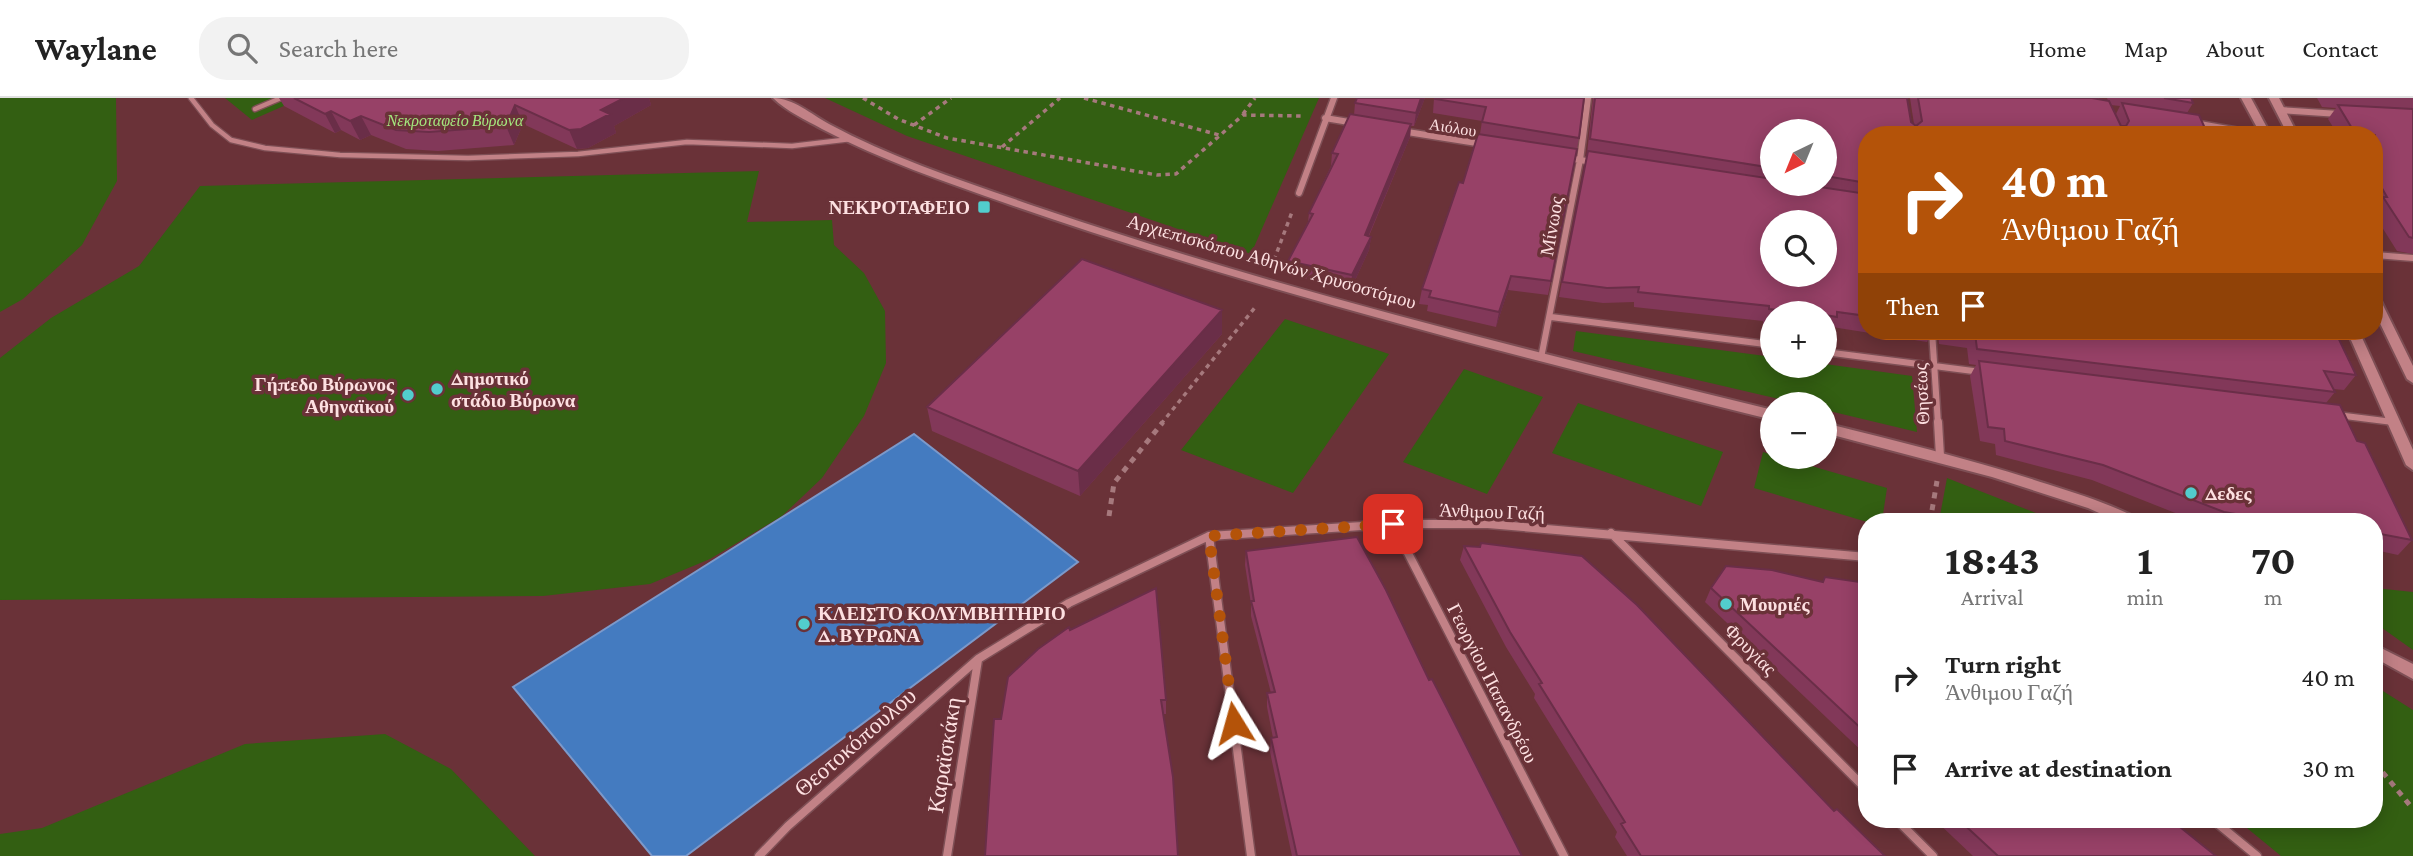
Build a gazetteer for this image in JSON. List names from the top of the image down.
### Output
{
  "streets": {
    "street": [
      "Αιόλου",
      "Μίνωος",
      "Αρχιεπισκόπου Αθηνών Χρυσοστόμου",
      "Θησέως",
      "Άνθιμου Γαζή",
      "Φρυγίας",
      "Γεωργίου Παπανδρέου",
      "Θεοτοκόπουλου",
      "Καραϊσκάκη"
    ]
  },
  "crossings": [
    ["Μίνωος", "Αρχιεπισκόπου Αθηνών Χρυσοστόμου"],
    ["Άνθιμου Γαζή", "Φρυγίας"],
    ["Άνθιμου Γαζή", "Γεωργίου Παπανδρέου"],
    ["Άνθιμου Γαζή", "Θεοτοκόπουλου"],
    ["Άνθιμου Γαζή", "Καραϊσκάκη"],
    ["Θεοτοκόπουλου", "Καραϊσκάκη"]
  ],
  "parks": ["Νεκροταφείο Βύρωνα"],
  "places": {
    "transit": ["ΝΕΚΡΟΤΑΦΕΙΟ"],
    "other": [
      "Δημοτικό στάδιο Βύρωνα",
      "Γήπεδο Βύρωνος Αθηναϊκού",
      "Δεδες",
      "Μουριές",
      "ΚΛΕΙΣΤΟ ΚΟΛΥΜΒΗΤΗΡΙΟ Δ. ΒΥΡΩΝΑ"
    ]
  },
  "north": "bottom left",
  "page": {
    "header": "Waylane",
    "search": "Search here",
    "nav": [
      "Home",
      "Map",
      "About",
      "Contact"
    ],
    "map_buttons": ["+", "−"],
    "turn": ["40 m", "Άνθιμου Γαζή"],
    "then": "Then",
    "eta": [
      "18:43",
      "Arrival",
      "1",
      "min",
      "70",
      "m"
    ],
    "list": [
      {
        "name": "Turn right",
        "note": "Άνθιμου Γαζή",
        "value": "40 m"
      },
      {
        "name": "Arrive at destination",
        "value": "30 m"
      }
    ]
  }
}
